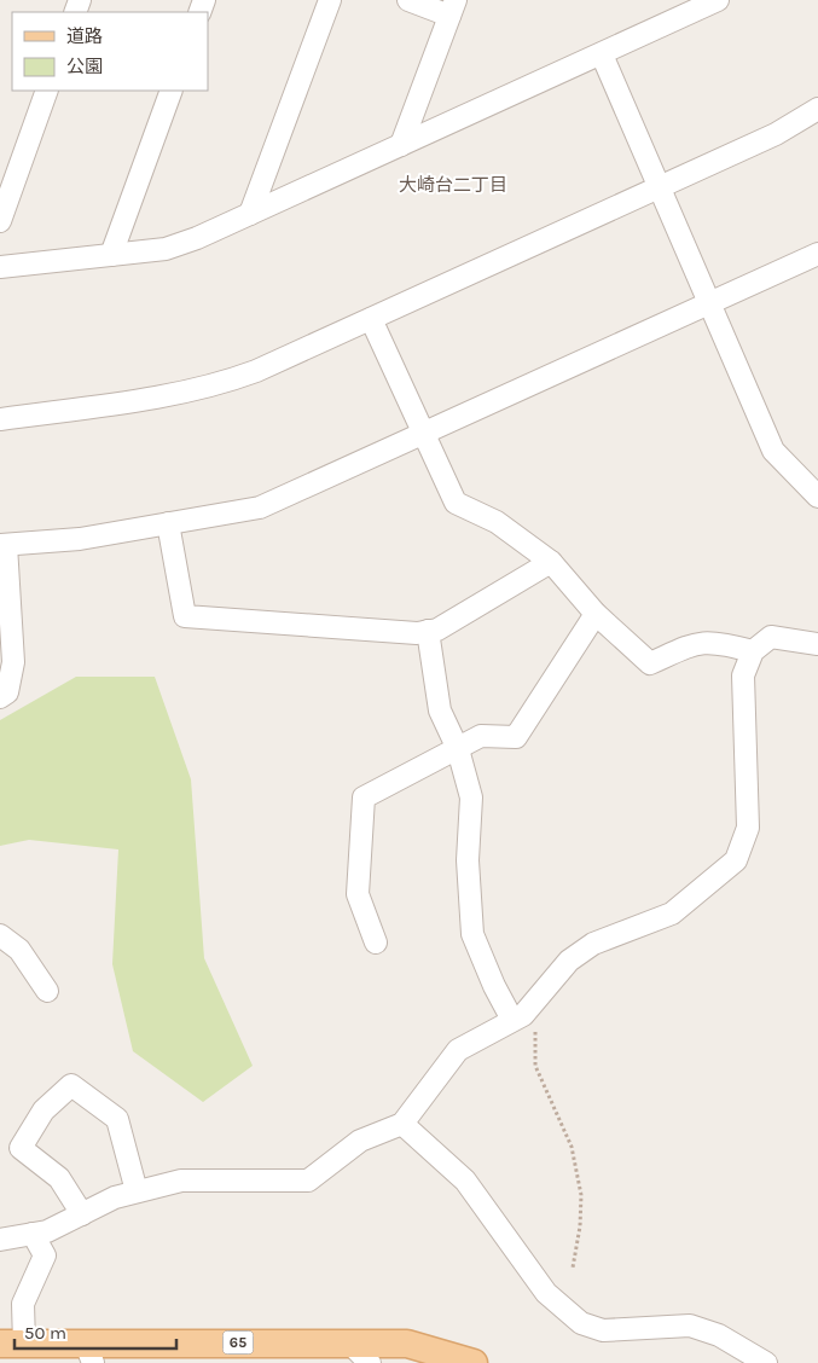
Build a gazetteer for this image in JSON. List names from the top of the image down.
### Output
{
  "streets": {
    "main road": ["65"]
  },
  "districts": ["大崎台二丁目"],
  "legend": ["道路", "公園"],
  "scale_bar": "50 m"
}
